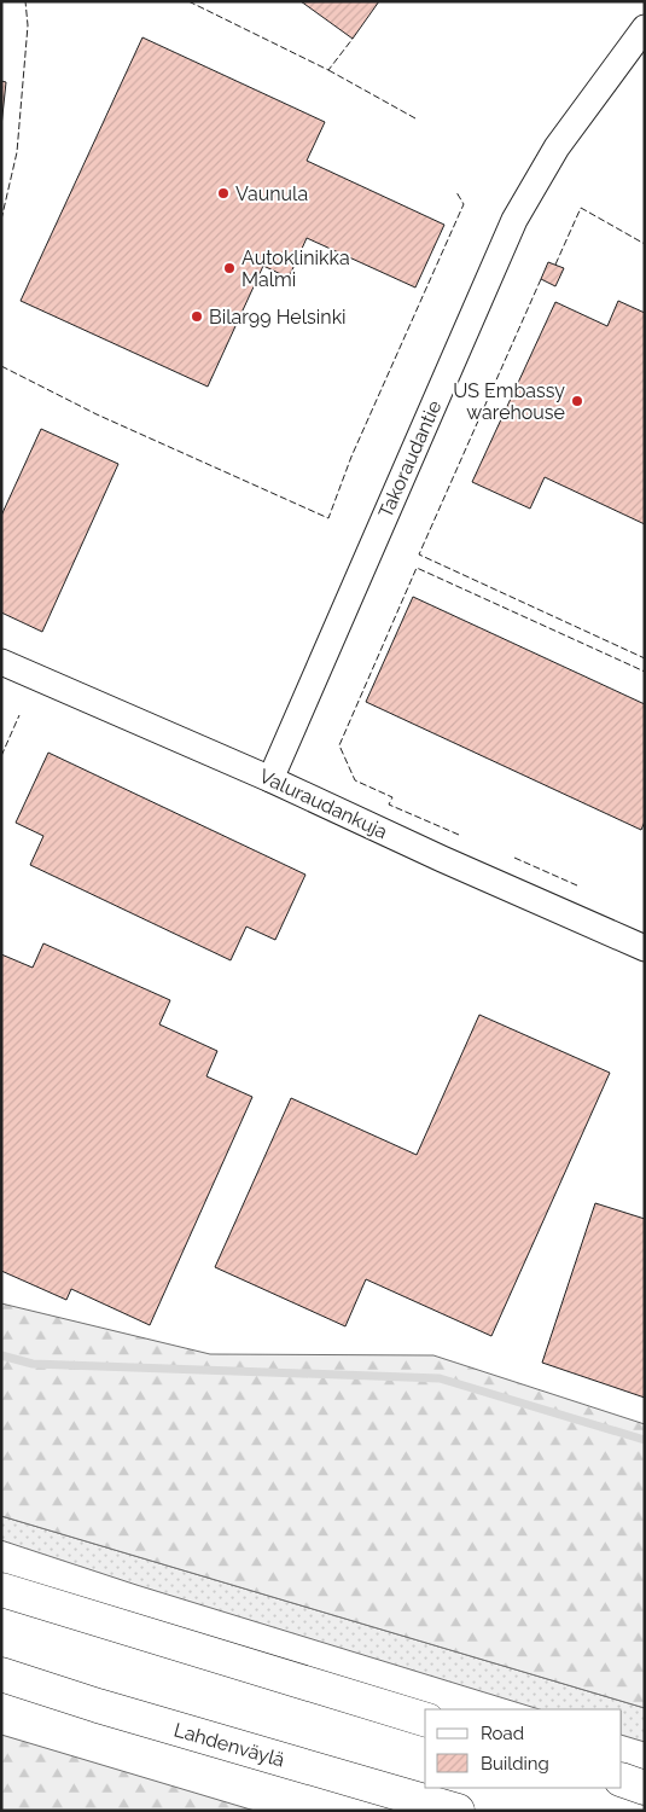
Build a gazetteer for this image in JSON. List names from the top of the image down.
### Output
{
  "streets": {
    "highway": ["Lahdenväylä"],
    "street": ["Takoraudantie", "Valuraudankuja"]
  },
  "crossings": [
    ["Takoraudantie", "Valuraudankuja"]
  ],
  "places": [
    "Vaunula",
    "Autoklinikka Malmi",
    "Bilar99 Helsinki",
    "US Embassy warehouse"
  ],
  "legend": ["Road", "Building"]
}
